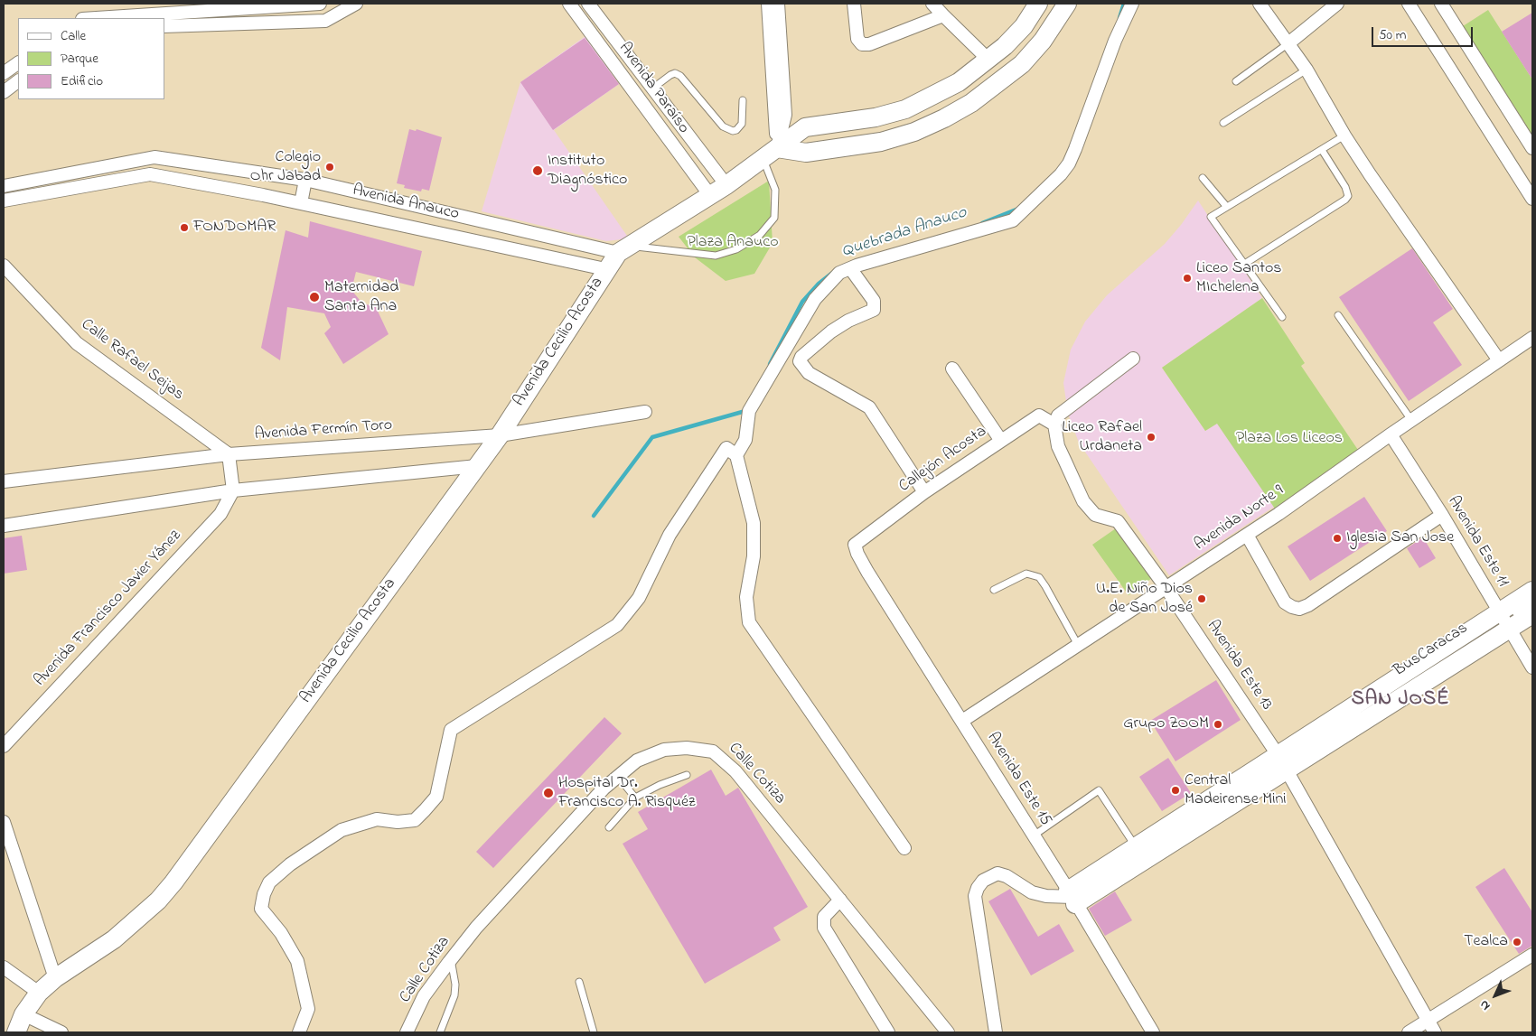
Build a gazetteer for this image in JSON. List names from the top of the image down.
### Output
{
  "streets": {
    "main road": ["Avenida Cecilio Acosta"],
    "street": [
      "Avenida Paraíso",
      "Avenida Anauco",
      "Calle Rafael Seijas",
      "Avenida Fermín Toro",
      "Callejón Acosta",
      "Avenida Norte 9",
      "Avenida Este 11",
      "Avenida Francisco Javier Yánez",
      "Avenida Este 13",
      "Calle Cotiza",
      "Avenida Este 15"
    ]
  },
  "crossings": [
    ["Avenida Anauco", "Avenida Cecilio Acosta"],
    ["Avenida Cecilio Acosta", "Avenida Fermín Toro"],
    ["Calle Rafael Seijas", "Avenida Fermín Toro"],
    ["Callejón Acosta", "Avenida Este 13"],
    ["Callejón Acosta", "Avenida Este 15"],
    ["Avenida Norte 9", "Avenida Este 11"],
    ["Avenida Norte 9", "Avenida Este 13"],
    ["Avenida Norte 9", "Avenida Este 15"]
  ],
  "districts": ["SAN JOSÉ"],
  "water": ["Quebrada Anauco"],
  "parks": ["Plaza Anauco", "Plaza Los Liceos"],
  "places": [
    "Colegio Ohr Jabad",
    "Instituto Diagnóstico",
    "FONDOMAR",
    "Liceo Santos MIchelena",
    "Maternidad Santa Ana",
    "Liceo Rafael Urdaneta",
    "Iglesia San Jose",
    "U.E. Niño Dios de San José",
    "Grupo ZOOM",
    "Central Madeirense Mini",
    "Hospital Dr. Francisco A. Risquéz",
    "Tealca"
  ],
  "legend": ["Calle", "Parque", "Edificio"],
  "scale_bar": "50 m",
  "north": "bottom left"
}
